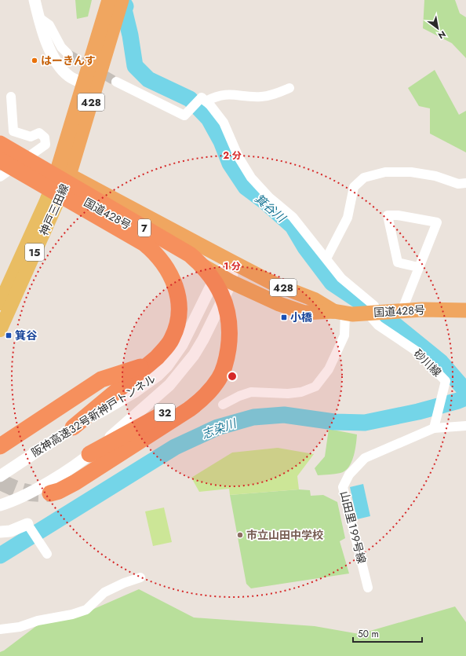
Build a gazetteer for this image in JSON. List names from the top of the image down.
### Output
{
  "streets": {
    "highway": [
      "428",
      "国道428号",
      "7",
      "32"
    ],
    "main road": ["神戸三田線", "15"],
    "street": ["砂川線", "阪神高速32号新神戸トンネル", "山田里１９９号線"]
  },
  "crossings": [
    ["428", "神戸三田線"],
    ["428", "国道428号"],
    ["神戸三田線", "国道428号"],
    ["国道428号", "砂川線"],
    ["国道428号", "阪神高速32号新神戸トンネル"],
    ["7", "32"],
    ["7", "阪神高速32号新神戸トンネル"],
    ["砂川線", "山田里１９９号線"],
    ["32", "阪神高速32号新神戸トンネル"]
  ],
  "water": ["箕谷川", "志染川"],
  "places": {
    "other": ["はーきんす", "市立山田中学校"],
    "transit": ["小橋", "箕谷"]
  },
  "scale_bar": "50 m",
  "north": "bottom right",
  "rings": ["2 分", "1 分"]
}
